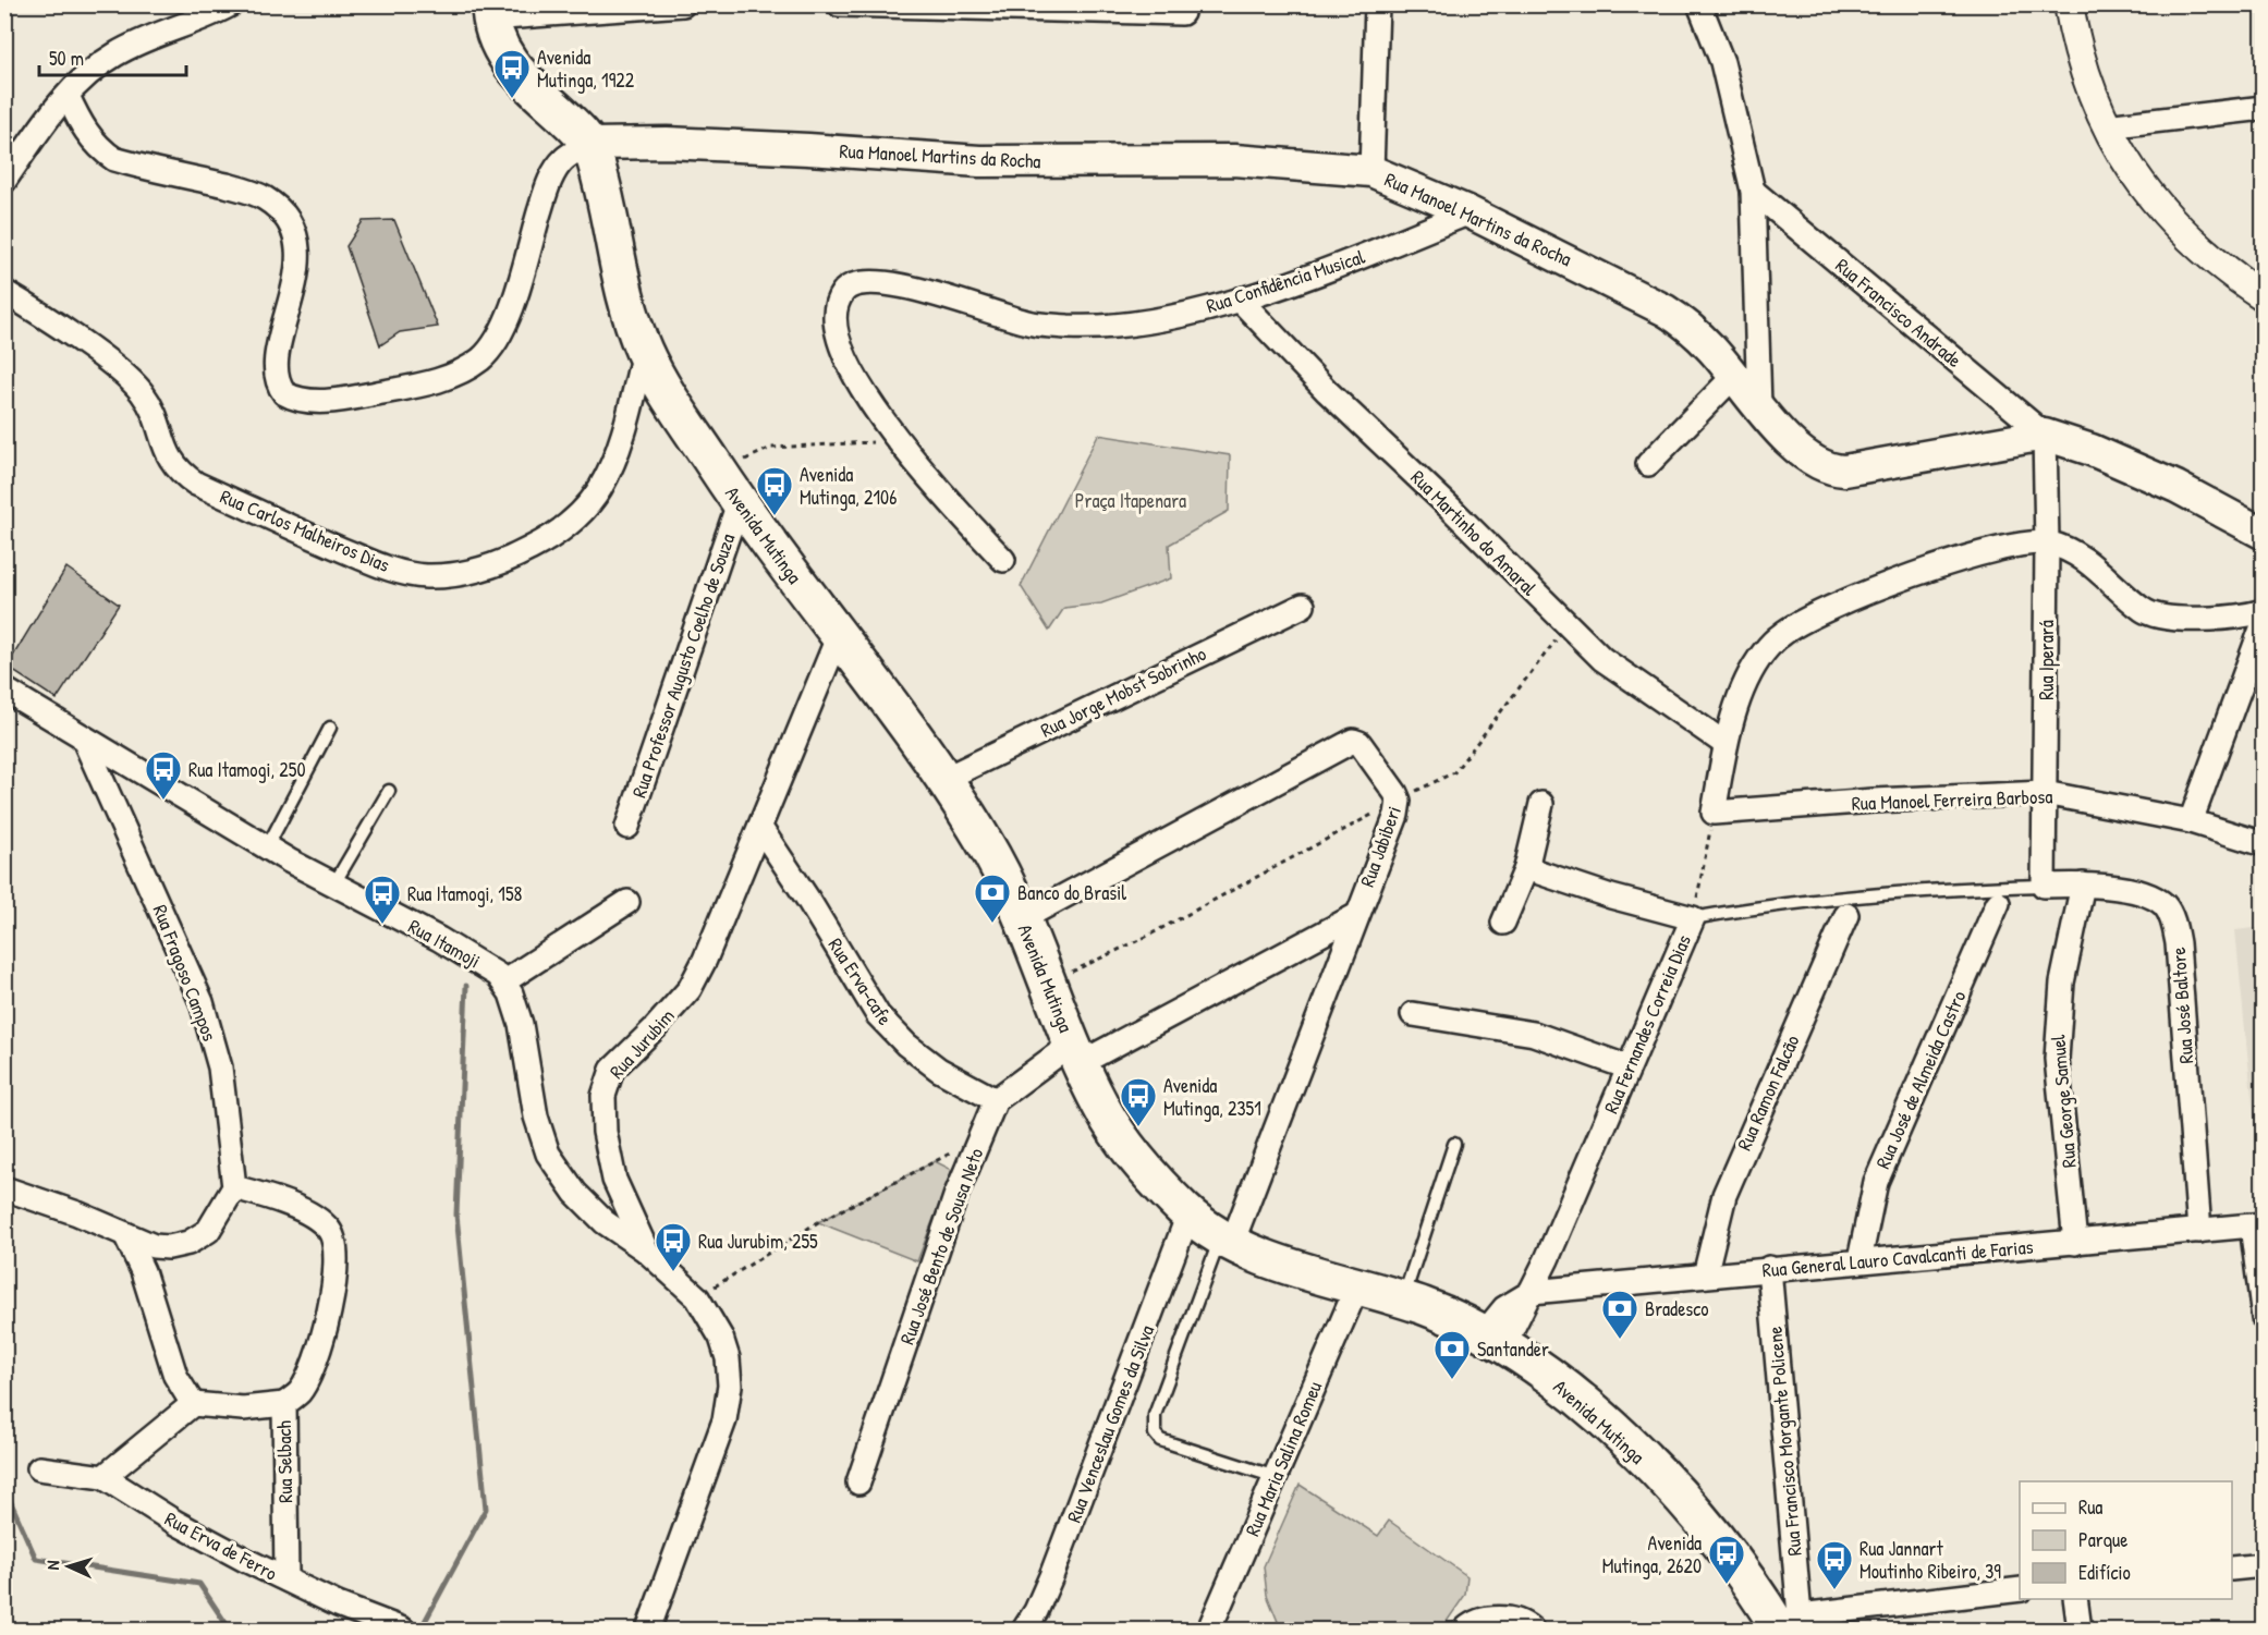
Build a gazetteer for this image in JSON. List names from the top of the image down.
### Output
{
  "streets": {
    "main road": ["Rua Manoel Martins da Rocha", "Avenida Mutinga"],
    "street": [
      "Rua Confidência Musical",
      "Rua Francisco Andrade",
      "Rua Carlos Malheiros Dias",
      "Rua Martinho do Amaral",
      "Rua Iperará",
      "Rua Professor Augusto Coelho de Souza",
      "Rua Jorge Mobst Sobrinho",
      "Rua Manoel Ferreira Barbosa",
      "Rua Jabiberi",
      "Rua Itamoji",
      "Rua Fragoso Campos",
      "Rua Erva-cafe",
      "Rua José Baltore",
      "Rua Fernandes Correia Dias",
      "Rua Jurubim",
      "Rua José de Almeida Castro",
      "Rua Ramon Falcão",
      "Rua George Samuel",
      "Rua José Bento de Sousa Neto",
      "Rua General Lauro Cavalcanti de Farias",
      "Rua Venceslau Gomes da Silva",
      "Rua Francisco Morgante Policene",
      "Rua Maria Salina Romeu",
      "Rua Selbach",
      "Rua Erva de Ferro"
    ]
  },
  "crossings": [
    ["Rua Manoel Martins da Rocha", "Rua Confidência Musical"],
    ["Rua Manoel Martins da Rocha", "Rua Francisco Andrade"],
    ["Rua Manoel Martins da Rocha", "Avenida Mutinga"],
    ["Rua Manoel Martins da Rocha", "Rua Iperará"],
    ["Rua Confidência Musical", "Rua Martinho do Amaral"],
    ["Rua Francisco Andrade", "Rua Iperará"],
    ["Rua Carlos Malheiros Dias", "Avenida Mutinga"],
    ["Avenida Mutinga", "Rua Professor Augusto Coelho de Souza"],
    ["Avenida Mutinga", "Rua Jorge Mobst Sobrinho"],
    ["Avenida Mutinga", "Rua Jabiberi"],
    ["Avenida Mutinga", "Rua Jurubim"],
    ["Avenida Mutinga", "Rua Venceslau Gomes da Silva"],
    ["Avenida Mutinga", "Rua Francisco Morgante Policene"],
    ["Avenida Mutinga", "Rua Maria Salina Romeu"],
    ["Rua Iperará", "Rua Manoel Ferreira Barbosa"],
    ["Rua Iperará", "Rua José Baltore"],
    ["Rua Manoel Ferreira Barbosa", "Rua Fernandes Correia Dias"],
    ["Rua Itamoji", "Rua Fragoso Campos"],
    ["Rua Fragoso Campos", "Rua Selbach"],
    ["Rua Erva-cafe", "Rua Jurubim"],
    ["Rua Erva-cafe", "Rua José Bento de Sousa Neto"],
    ["Rua José Baltore", "Rua George Samuel"],
    ["Rua José Baltore", "Rua General Lauro Cavalcanti de Farias"],
    ["Rua Fernandes Correia Dias", "Rua General Lauro Cavalcanti de Farias"],
    ["Rua José de Almeida Castro", "Rua General Lauro Cavalcanti de Farias"],
    ["Rua Ramon Falcão", "Rua General Lauro Cavalcanti de Farias"],
    ["Rua George Samuel", "Rua General Lauro Cavalcanti de Farias"],
    ["Rua General Lauro Cavalcanti de Farias", "Rua Francisco Morgante Policene"],
    ["Rua Selbach", "Rua Erva de Ferro"]
  ],
  "parks": ["Praça Itapenara"],
  "places": {
    "bus stop": [
      "Avenida Mutinga, 1922",
      "Avenida Mutinga, 2106",
      "Rua Itamogi, 250",
      "Rua Itamogi, 158",
      "Avenida Mutinga, 2351",
      "Rua Jurubim, 255",
      "Avenida Mutinga, 2620",
      "Rua Jannart Moutinho Ribeiro, 39"
    ],
    "bank": ["Banco do Brasil", "Bradesco", "Santander"]
  },
  "legend": ["Rua", "Parque", "Edifício"],
  "scale_bar": "50 m",
  "north": "left"
}
